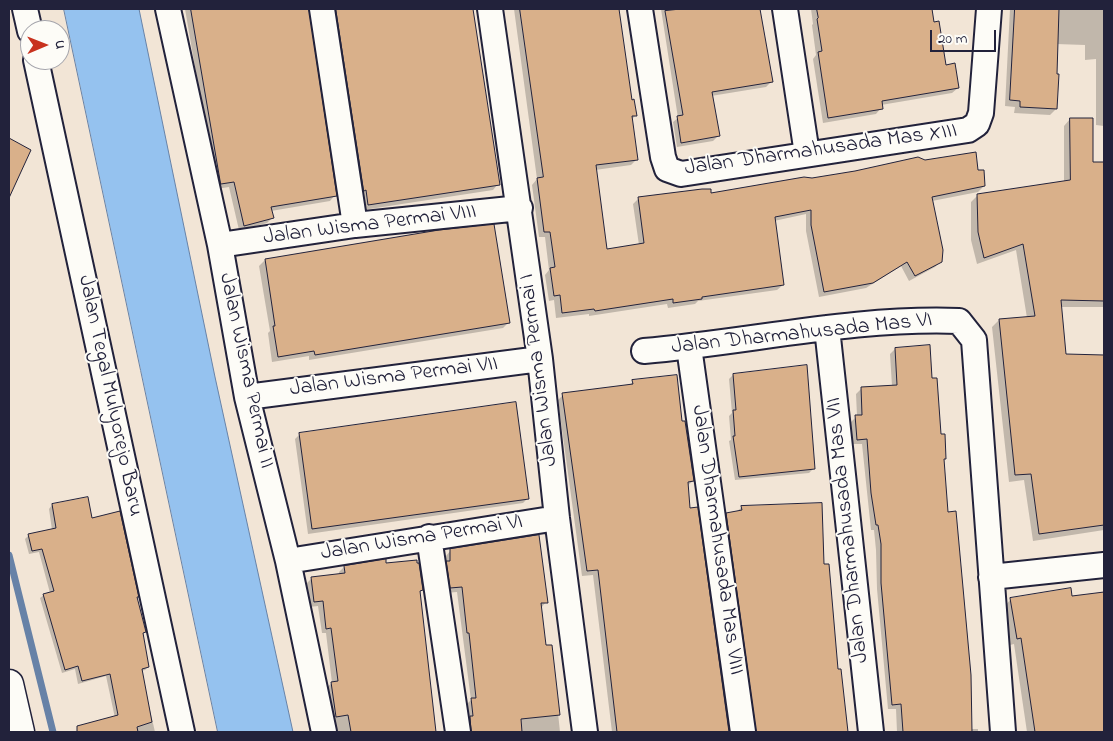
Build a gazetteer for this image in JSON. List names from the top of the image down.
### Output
{
  "streets": {
    "street": [
      "Jalan Dharmahusada Mas XIII",
      "Jalan Wisma Permai VIII",
      "Jalan Dharmahusada Mas VI",
      "Jalan Wisma Permai I",
      "Jalan Wisma Permai II",
      "Jalan Wisma Permai VII",
      "Jalan Tegal Mulyorejo Baru",
      "Jalan Dharmahusada Mas VII",
      "Jalan Wisma Permai VI",
      "Jalan Dharmahusada Mas VIII"
    ]
  },
  "crossings": [
    ["Jalan Wisma Permai VIII", "Jalan Wisma Permai I"],
    ["Jalan Wisma Permai VIII", "Jalan Wisma Permai II"],
    ["Jalan Dharmahusada Mas VI", "Jalan Dharmahusada Mas VII"],
    ["Jalan Dharmahusada Mas VI", "Jalan Dharmahusada Mas VIII"],
    ["Jalan Wisma Permai I", "Jalan Wisma Permai VII"],
    ["Jalan Wisma Permai I", "Jalan Wisma Permai VI"],
    ["Jalan Wisma Permai II", "Jalan Wisma Permai VII"],
    ["Jalan Wisma Permai II", "Jalan Wisma Permai VI"]
  ],
  "scale_bar": "20 m",
  "north": "right"
}
